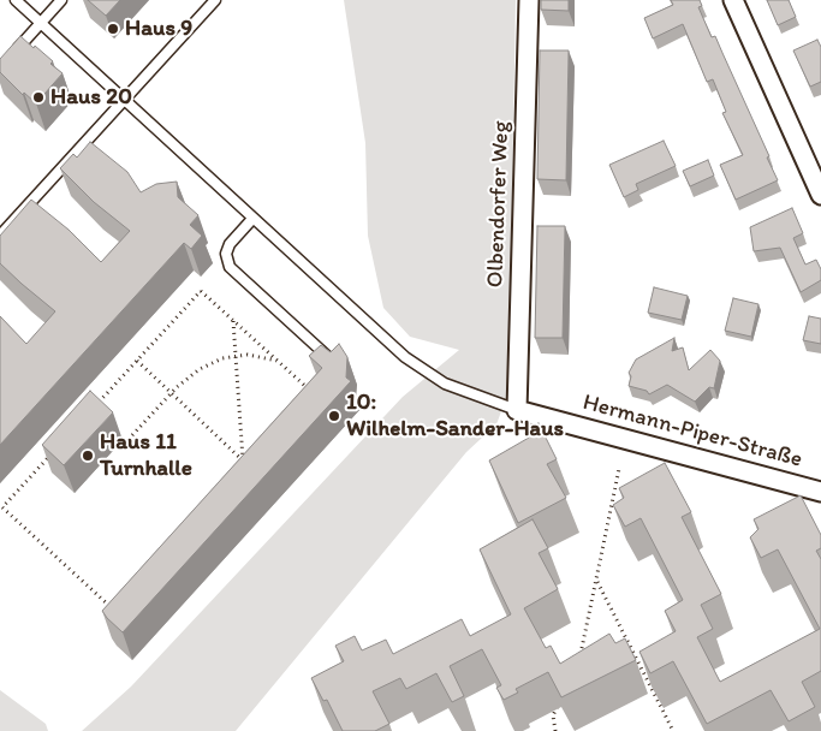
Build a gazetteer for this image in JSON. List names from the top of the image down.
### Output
{
  "streets": {
    "street": ["Olbendorfer Weg", "Hermann-Piper-Straße"]
  },
  "crossings": [
    ["Olbendorfer Weg", "Hermann-Piper-Straße"]
  ],
  "places": [
    "Haus 9",
    "Haus 20",
    "10: Wilhelm-Sander-Haus",
    "Haus 11 Turnhalle"
  ]
}
